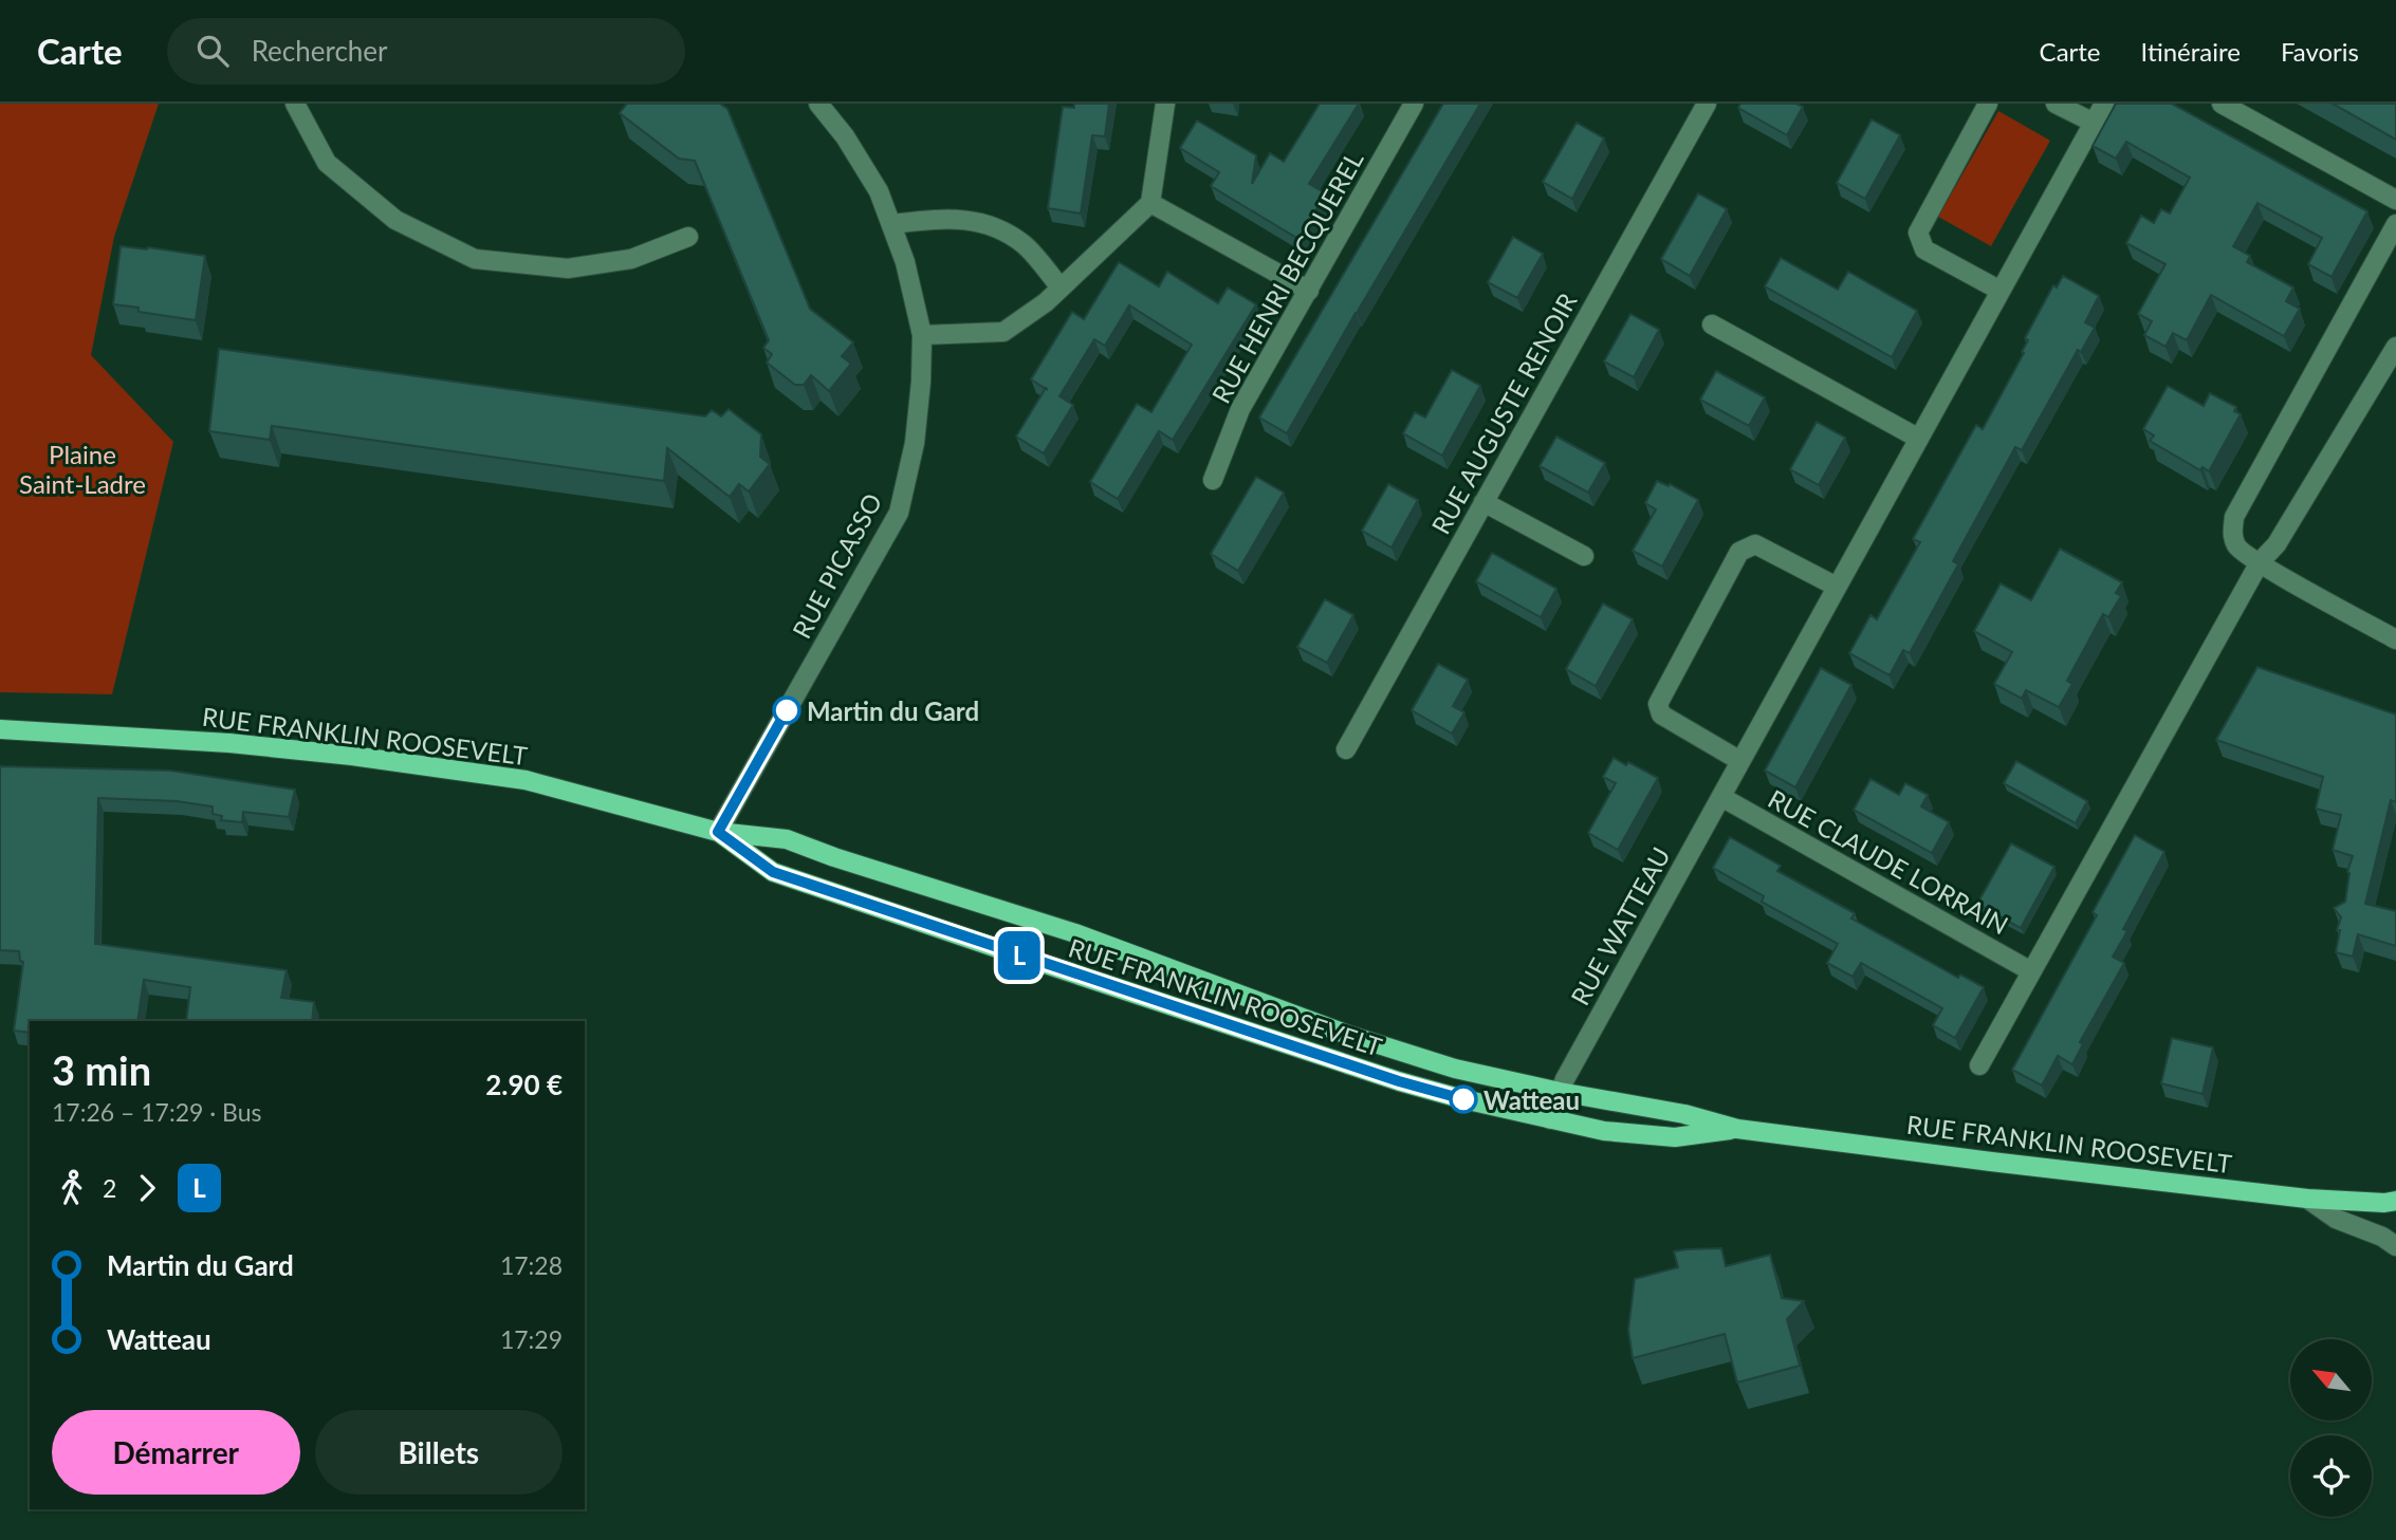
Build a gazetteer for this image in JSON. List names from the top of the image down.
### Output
{
  "streets": {
    "main road": ["RUE FRANKLIN ROOSEVELT"],
    "street": [
      "RUE HENRI BECQUEREL",
      "RUE AUGUSTE RENOIR",
      "RUE PICASSO",
      "RUE CLAUDE LORRAIN",
      "RUE WATTEAU"
    ]
  },
  "crossings": [
    ["RUE PICASSO", "RUE FRANKLIN ROOSEVELT"],
    ["RUE FRANKLIN ROOSEVELT", "RUE WATTEAU"],
    ["RUE CLAUDE LORRAIN", "RUE WATTEAU"]
  ],
  "parks": ["Plaine Saint-Ladre"],
  "places": ["Martin du Gard", "Watteau"],
  "lines": ["bus line L"],
  "north": "top left",
  "page": {
    "header": "Carte",
    "search": "Rechercher",
    "nav": ["Carte", "Itinéraire", "Favoris"],
    "on_map": "L",
    "heading": ["3 min", "17:26 – 17:29 · Bus", "2.90 €"],
    "legs": ["2", "L"],
    "list": [
      {
        "name": "Martin du Gard",
        "value": "17:28"
      },
      {
        "name": "Watteau",
        "value": "17:29"
      }
    ],
    "buttons": ["Démarrer", "Billets"]
  }
}
